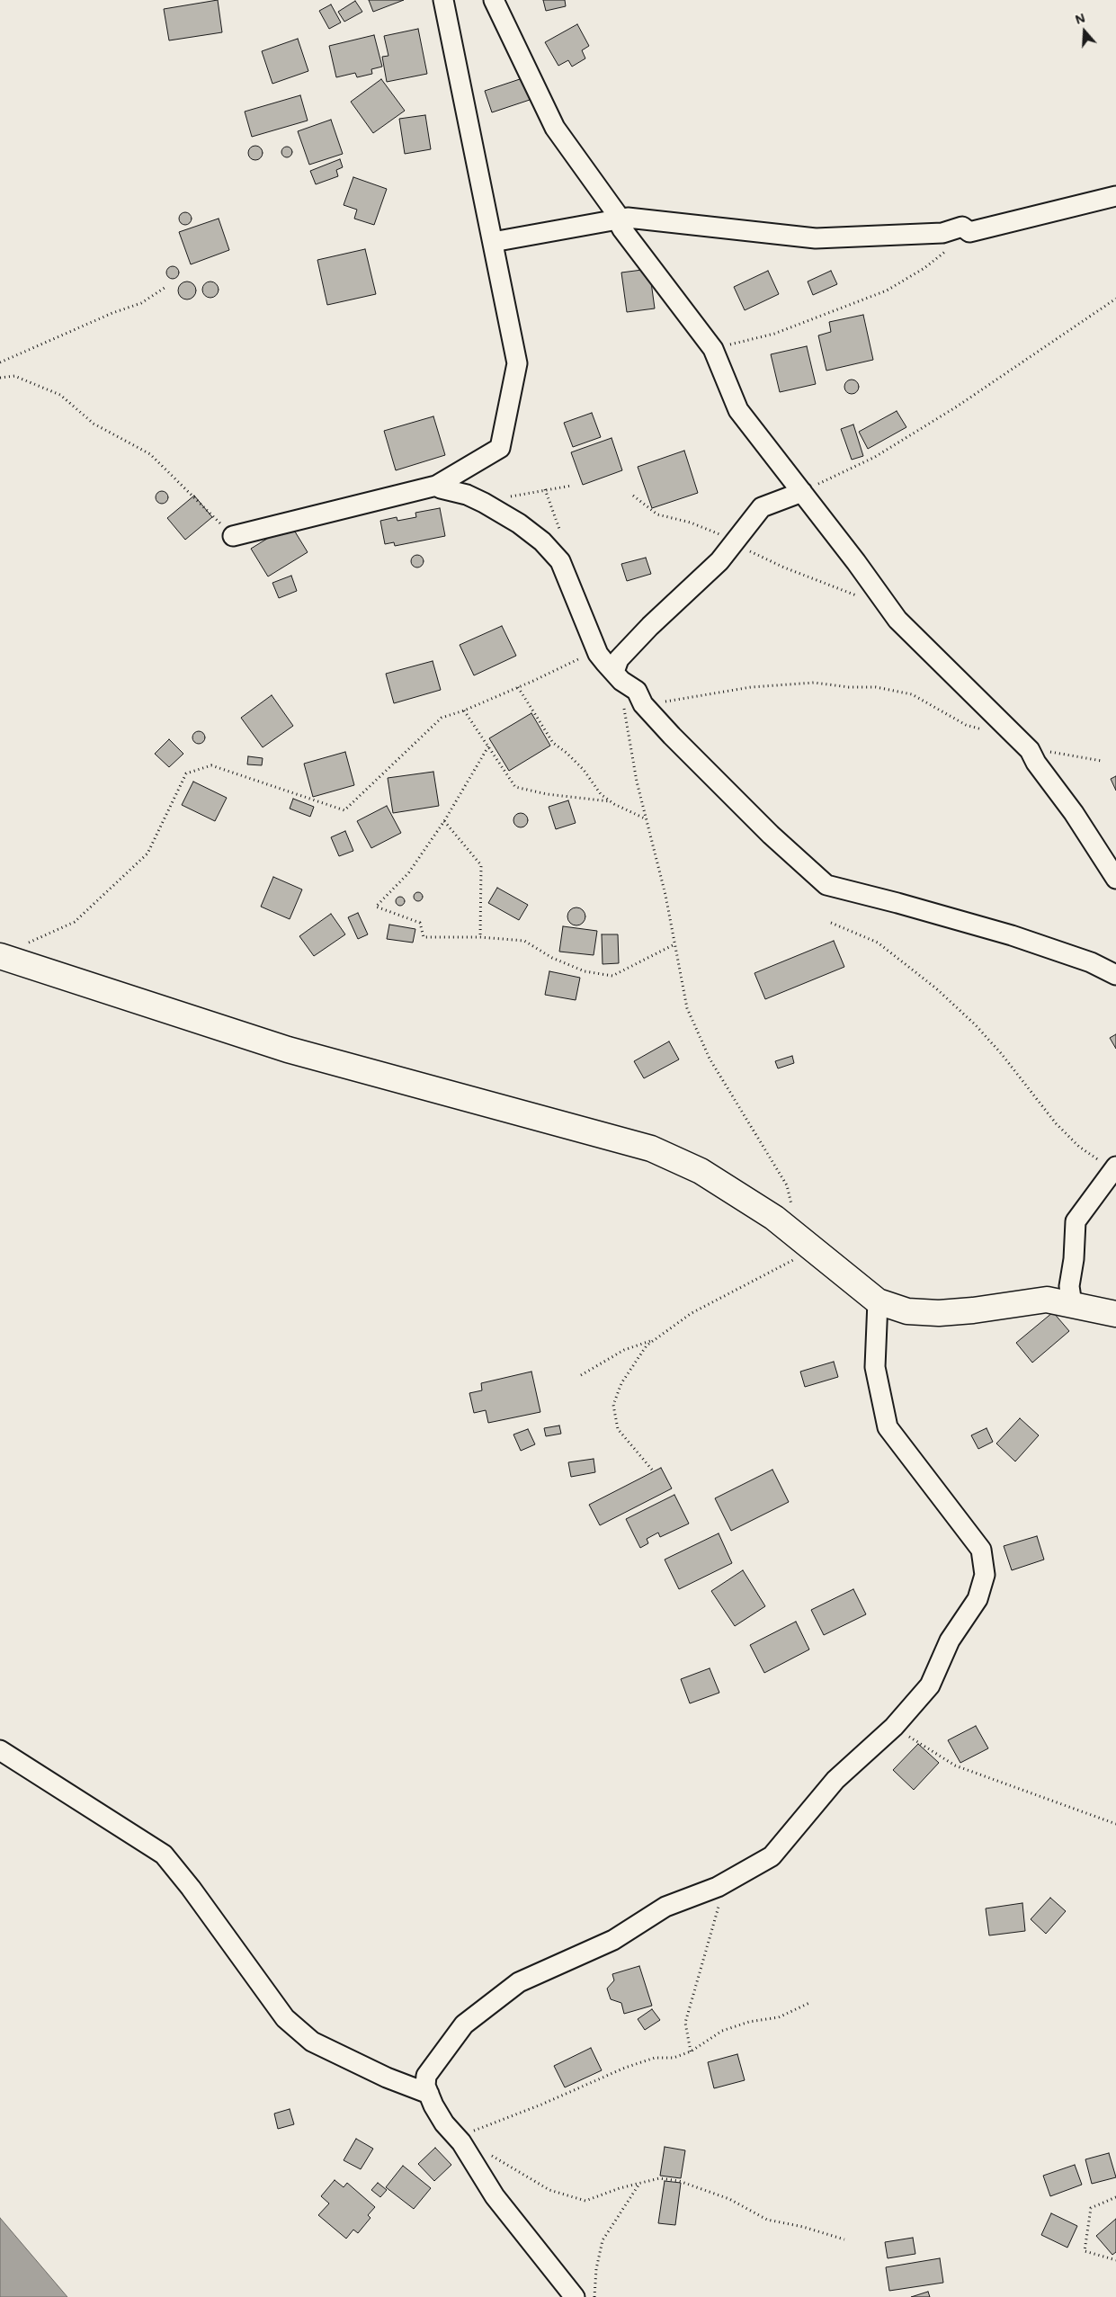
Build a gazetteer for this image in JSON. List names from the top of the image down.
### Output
{
  "north": "top"
}
